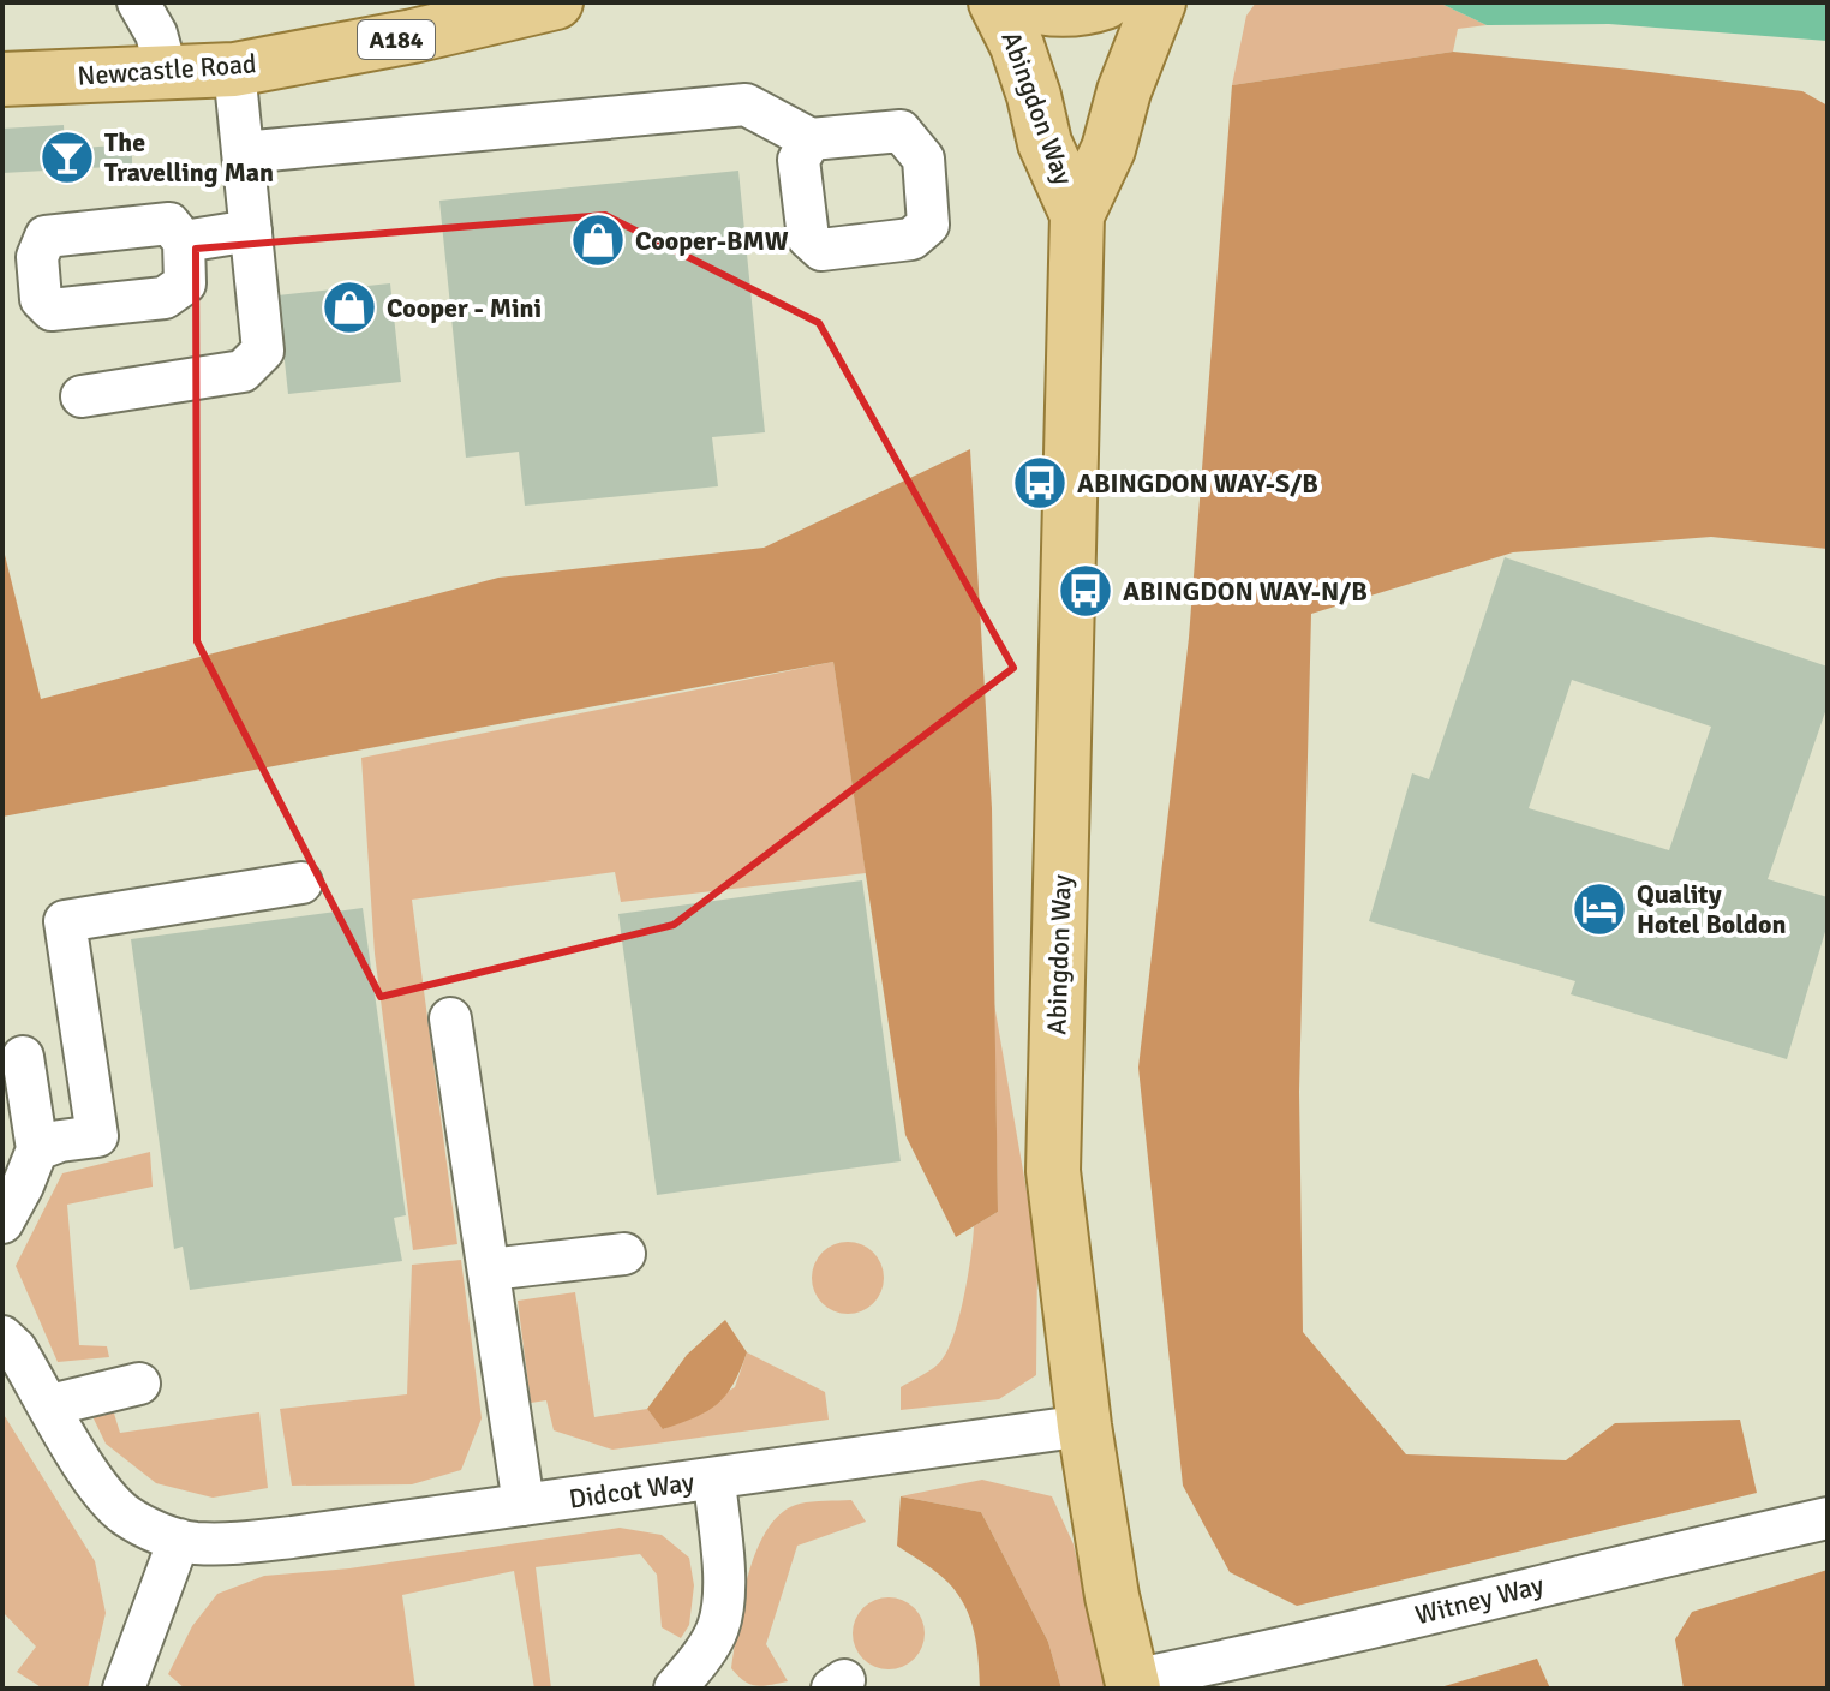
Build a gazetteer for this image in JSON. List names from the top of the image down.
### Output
{
  "streets": {
    "main road": ["A184", "Newcastle Road", "Abingdon Way"],
    "street": ["Didcot Way", "Witney Way"]
  },
  "crossings": [
    ["Abingdon Way", "Didcot Way"],
    ["Abingdon Way", "Witney Way"]
  ],
  "places": {
    "bar": ["The Travelling Man"],
    "shop": ["Cooper-BMW", "Cooper - Mini"],
    "bus stop": ["ABINGDON WAY-S/B", "ABINGDON WAY-N/B"],
    "hotel": ["Quality Hotel Boldon"]
  }
}
